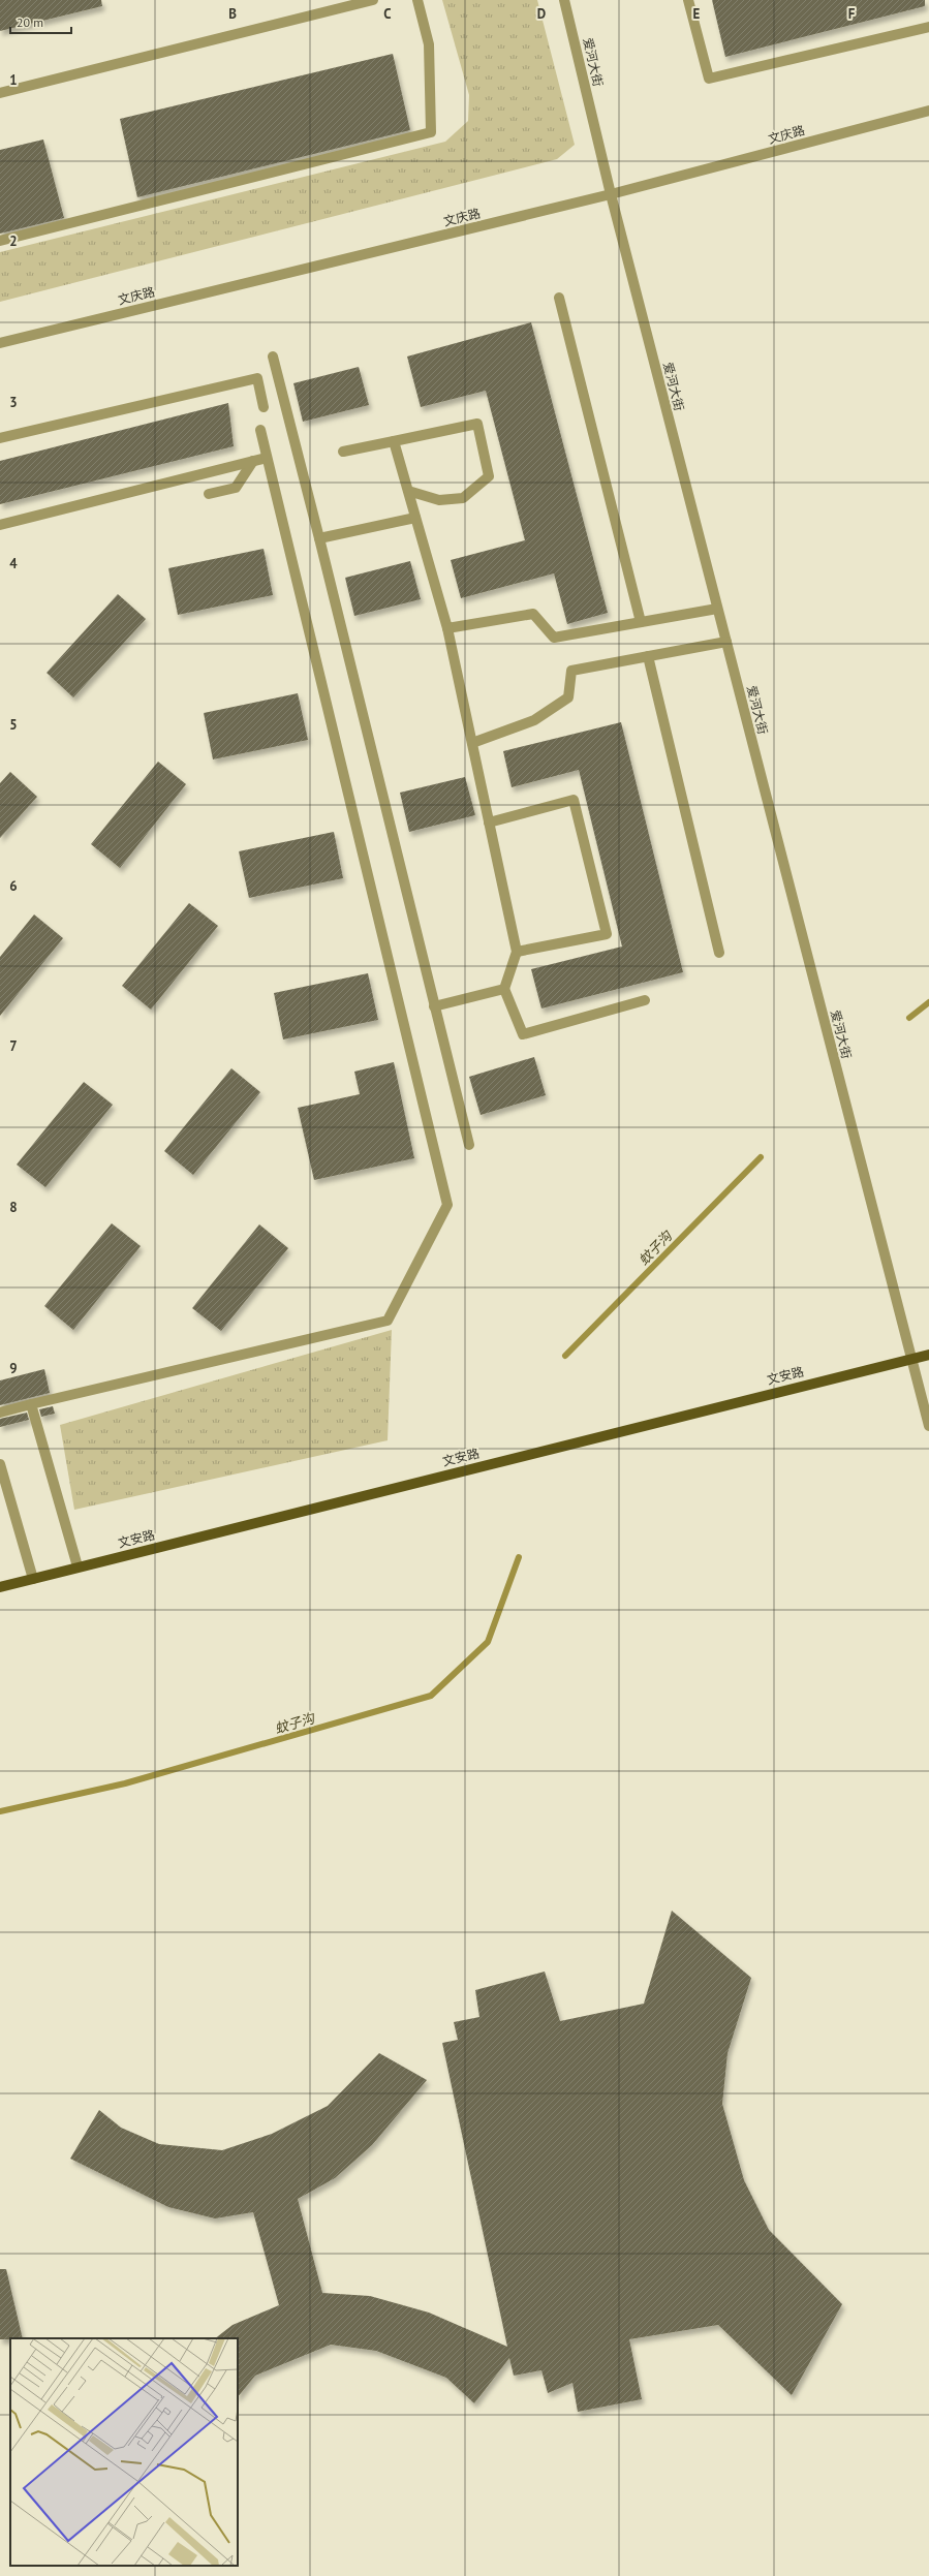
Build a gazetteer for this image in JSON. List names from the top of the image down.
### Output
{
  "streets": {
    "main road": ["文安路"],
    "street": ["爱河大街", "文庆路"]
  },
  "crossings": [
    ["爱河大街", "文庆路"],
    ["爱河大街", "文安路"]
  ],
  "water": ["蚊子沟"],
  "scale_bar": "20 m",
  "grid": {
    "columns": [
      "B",
      "C",
      "D",
      "E",
      "F"
    ],
    "rows": [
      "1",
      "2",
      "3",
      "4",
      "5",
      "6",
      "7",
      "8",
      "9"
    ]
  }
}
